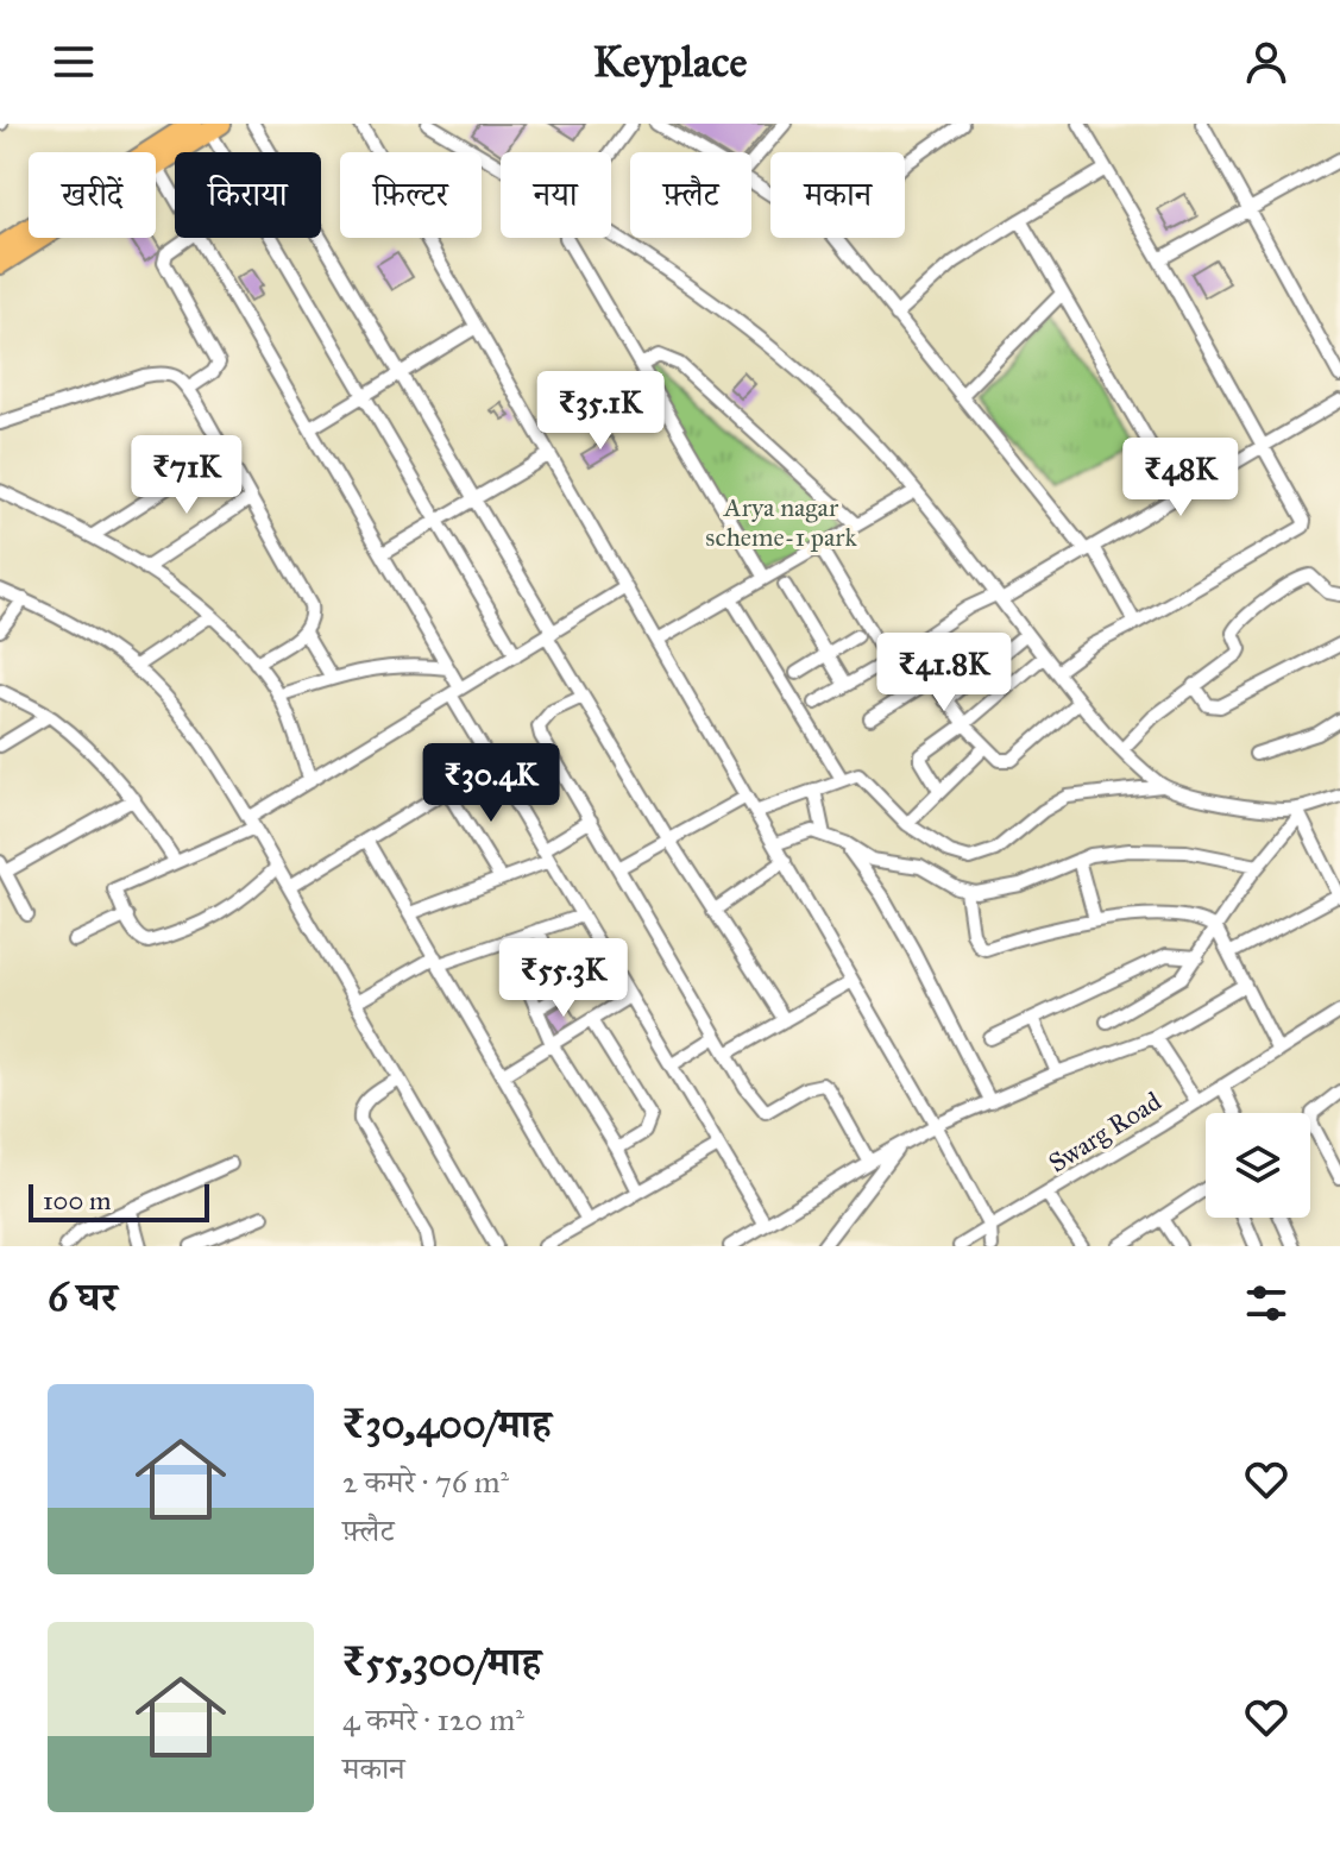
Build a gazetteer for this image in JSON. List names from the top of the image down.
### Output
{
  "streets": {
    "street": ["Swarg Road"]
  },
  "parks": ["Arya nagar scheme-1 park"],
  "scale_bar": "100 m",
  "page": {
    "header": "Keyplace",
    "chip": [
      "खरीदें",
      "किराया",
      "फ़िल्टर",
      "नया",
      "फ़्लैट",
      "मकान"
    ],
    "price": [
      "₹35.1K",
      "₹71K",
      "₹48K",
      "₹41.8K",
      "₹30.4K",
      "₹55.3K"
    ],
    "scale": "100 m",
    "heading": "6 घर",
    "list": [
      {
        "name": "₹30,400/माह",
        "note": "2 कमरे · 76 m² · फ़्लैट"
      },
      {
        "name": "₹55,300/माह",
        "note": "4 कमरे · 120 m² · मकान"
      }
    ]
  }
}
